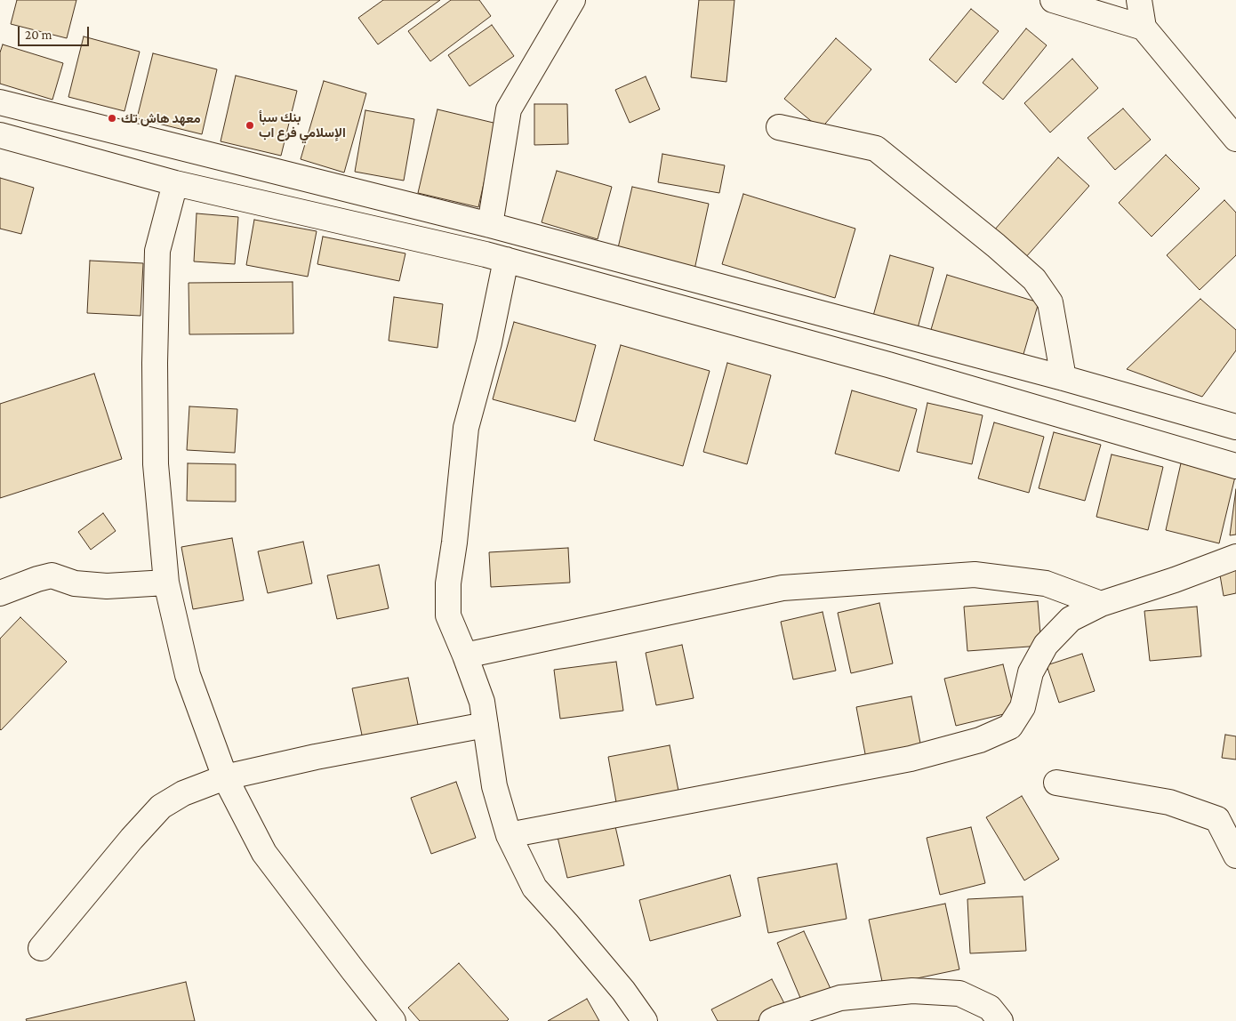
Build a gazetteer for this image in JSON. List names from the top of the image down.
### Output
{
  "places": ["معهد هاش تك", "بنك سبأ الإسلامي فرع اب"],
  "scale_bar": "20 m"
}
